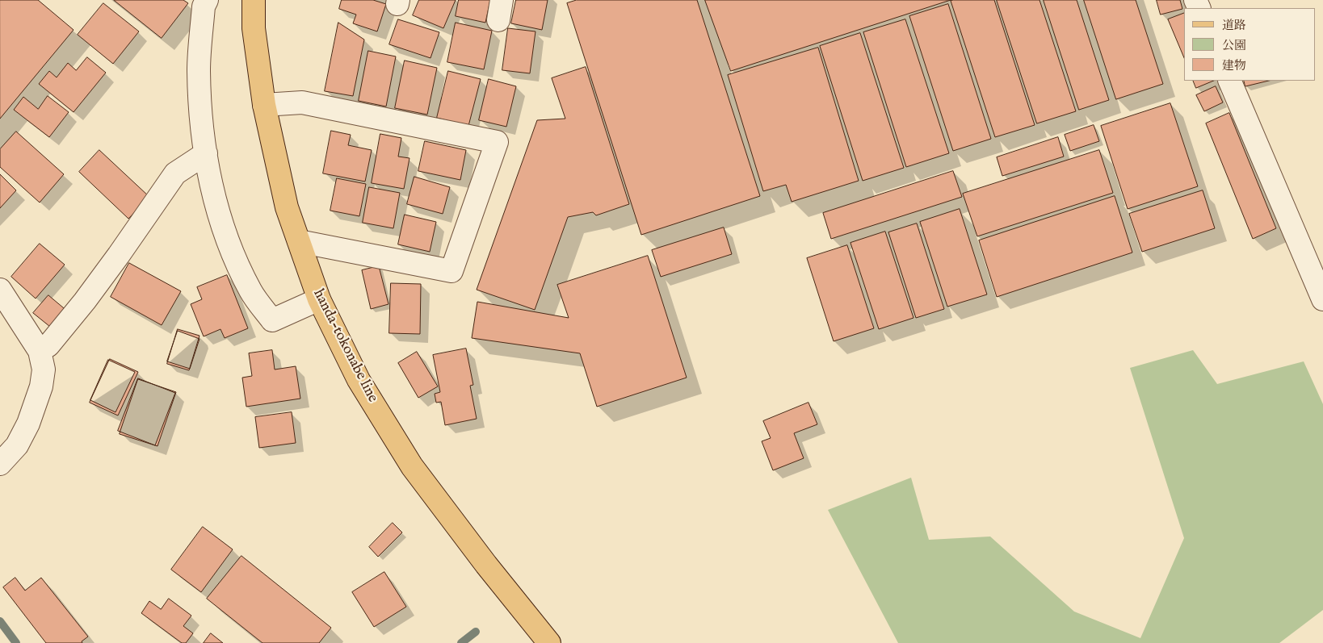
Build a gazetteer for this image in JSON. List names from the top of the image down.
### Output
{
  "streets": {
    "main road": ["handa-tokonabe line"]
  },
  "legend": ["道路", "公園", "建物"]
}
